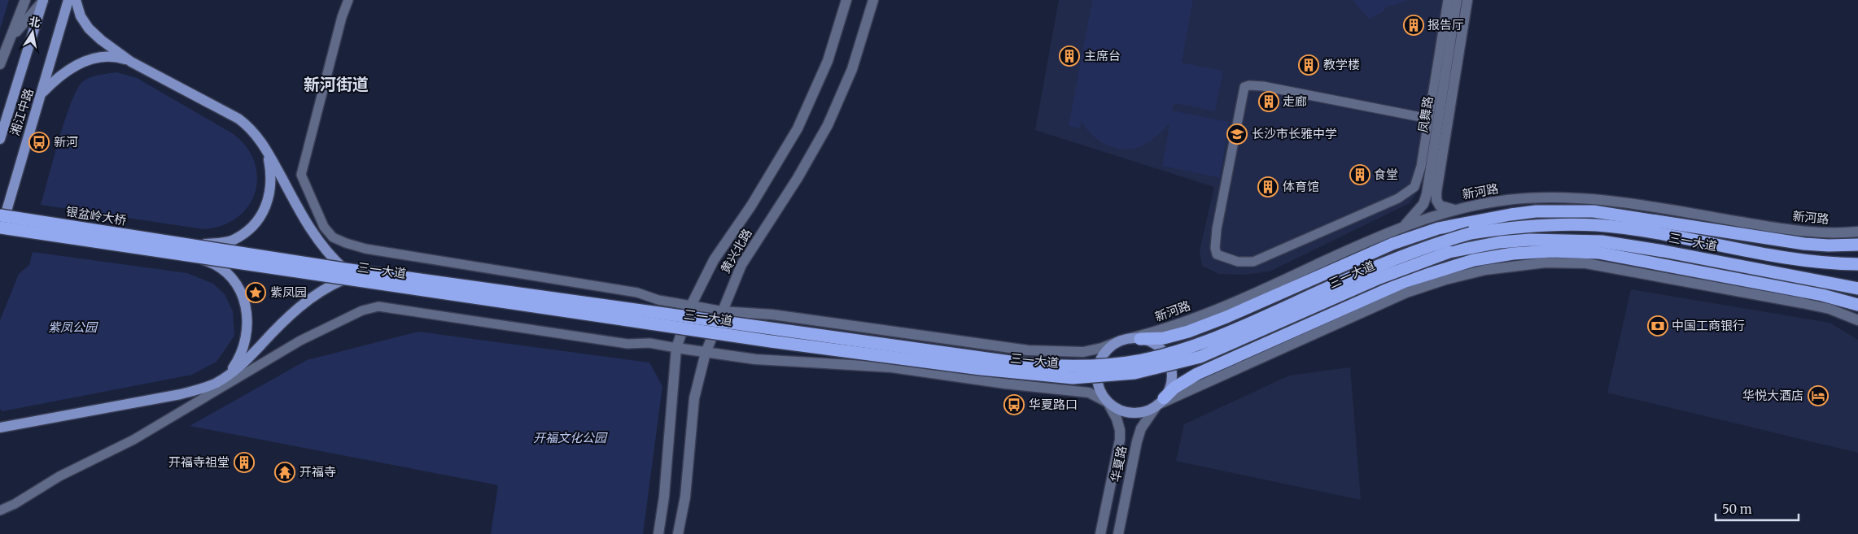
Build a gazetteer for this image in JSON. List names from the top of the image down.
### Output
{
  "streets": {
    "highway": ["银盆岭大桥", "三一大道"],
    "main road": ["湘江中路"],
    "street": [
      "凤舞路",
      "新河路",
      "黄兴北路",
      "华夏路"
    ]
  },
  "crossings": [
    ["凤舞路", "新河路"],
    ["新河路", "黄兴北路"],
    ["新河路", "华夏路"],
    ["银盆岭大桥", "三一大道"]
  ],
  "districts": ["新河街道"],
  "parks": ["紫凤公园", "开福文化公园"],
  "places": {
    "building": [
      "报告厅",
      "主席台",
      "教学楼",
      "走廊",
      "食堂",
      "体育馆",
      "开福寺祖堂"
    ],
    "school or university": ["长沙市长雅中学"],
    "bus stop": ["新河", "华夏路口"],
    "place": ["紫凤园"],
    "bank": ["中国工商银行"],
    "hotel": ["华悦大酒店"],
    "temple": ["开福寺"]
  },
  "scale_bar": "50 m",
  "north": "top"
}
